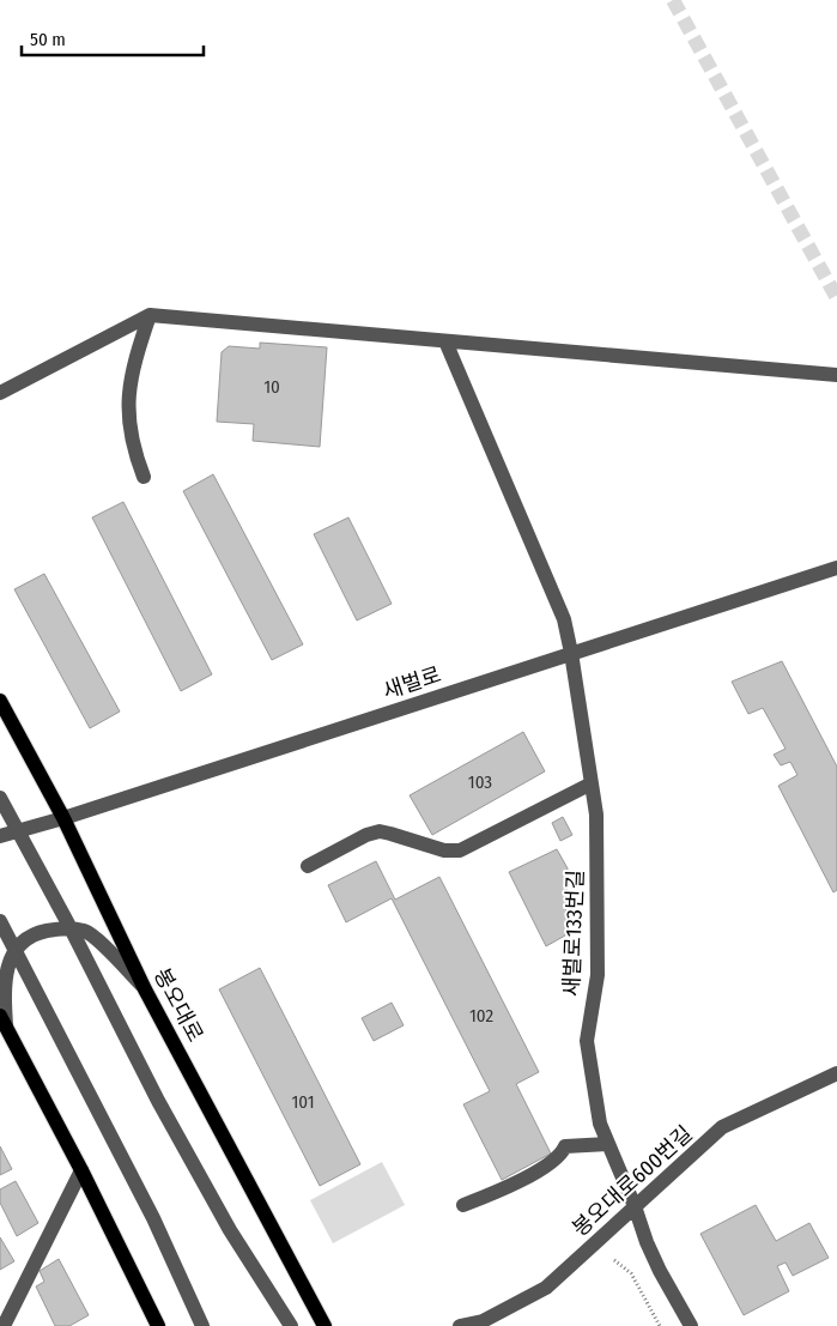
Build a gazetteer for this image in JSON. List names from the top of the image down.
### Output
{
  "streets": {
    "main road": ["봉오대로"],
    "street": ["새벌로", "새벌로133번길", "봉오대로600번길"]
  },
  "crossings": [
    ["새벌로", "새벌로133번길"],
    ["새벌로", "봉오대로"],
    ["새벌로133번길", "봉오대로600번길"]
  ],
  "house_numbers": [
    "10",
    "103",
    "102",
    "101"
  ],
  "scale_bar": "50 m"
}
